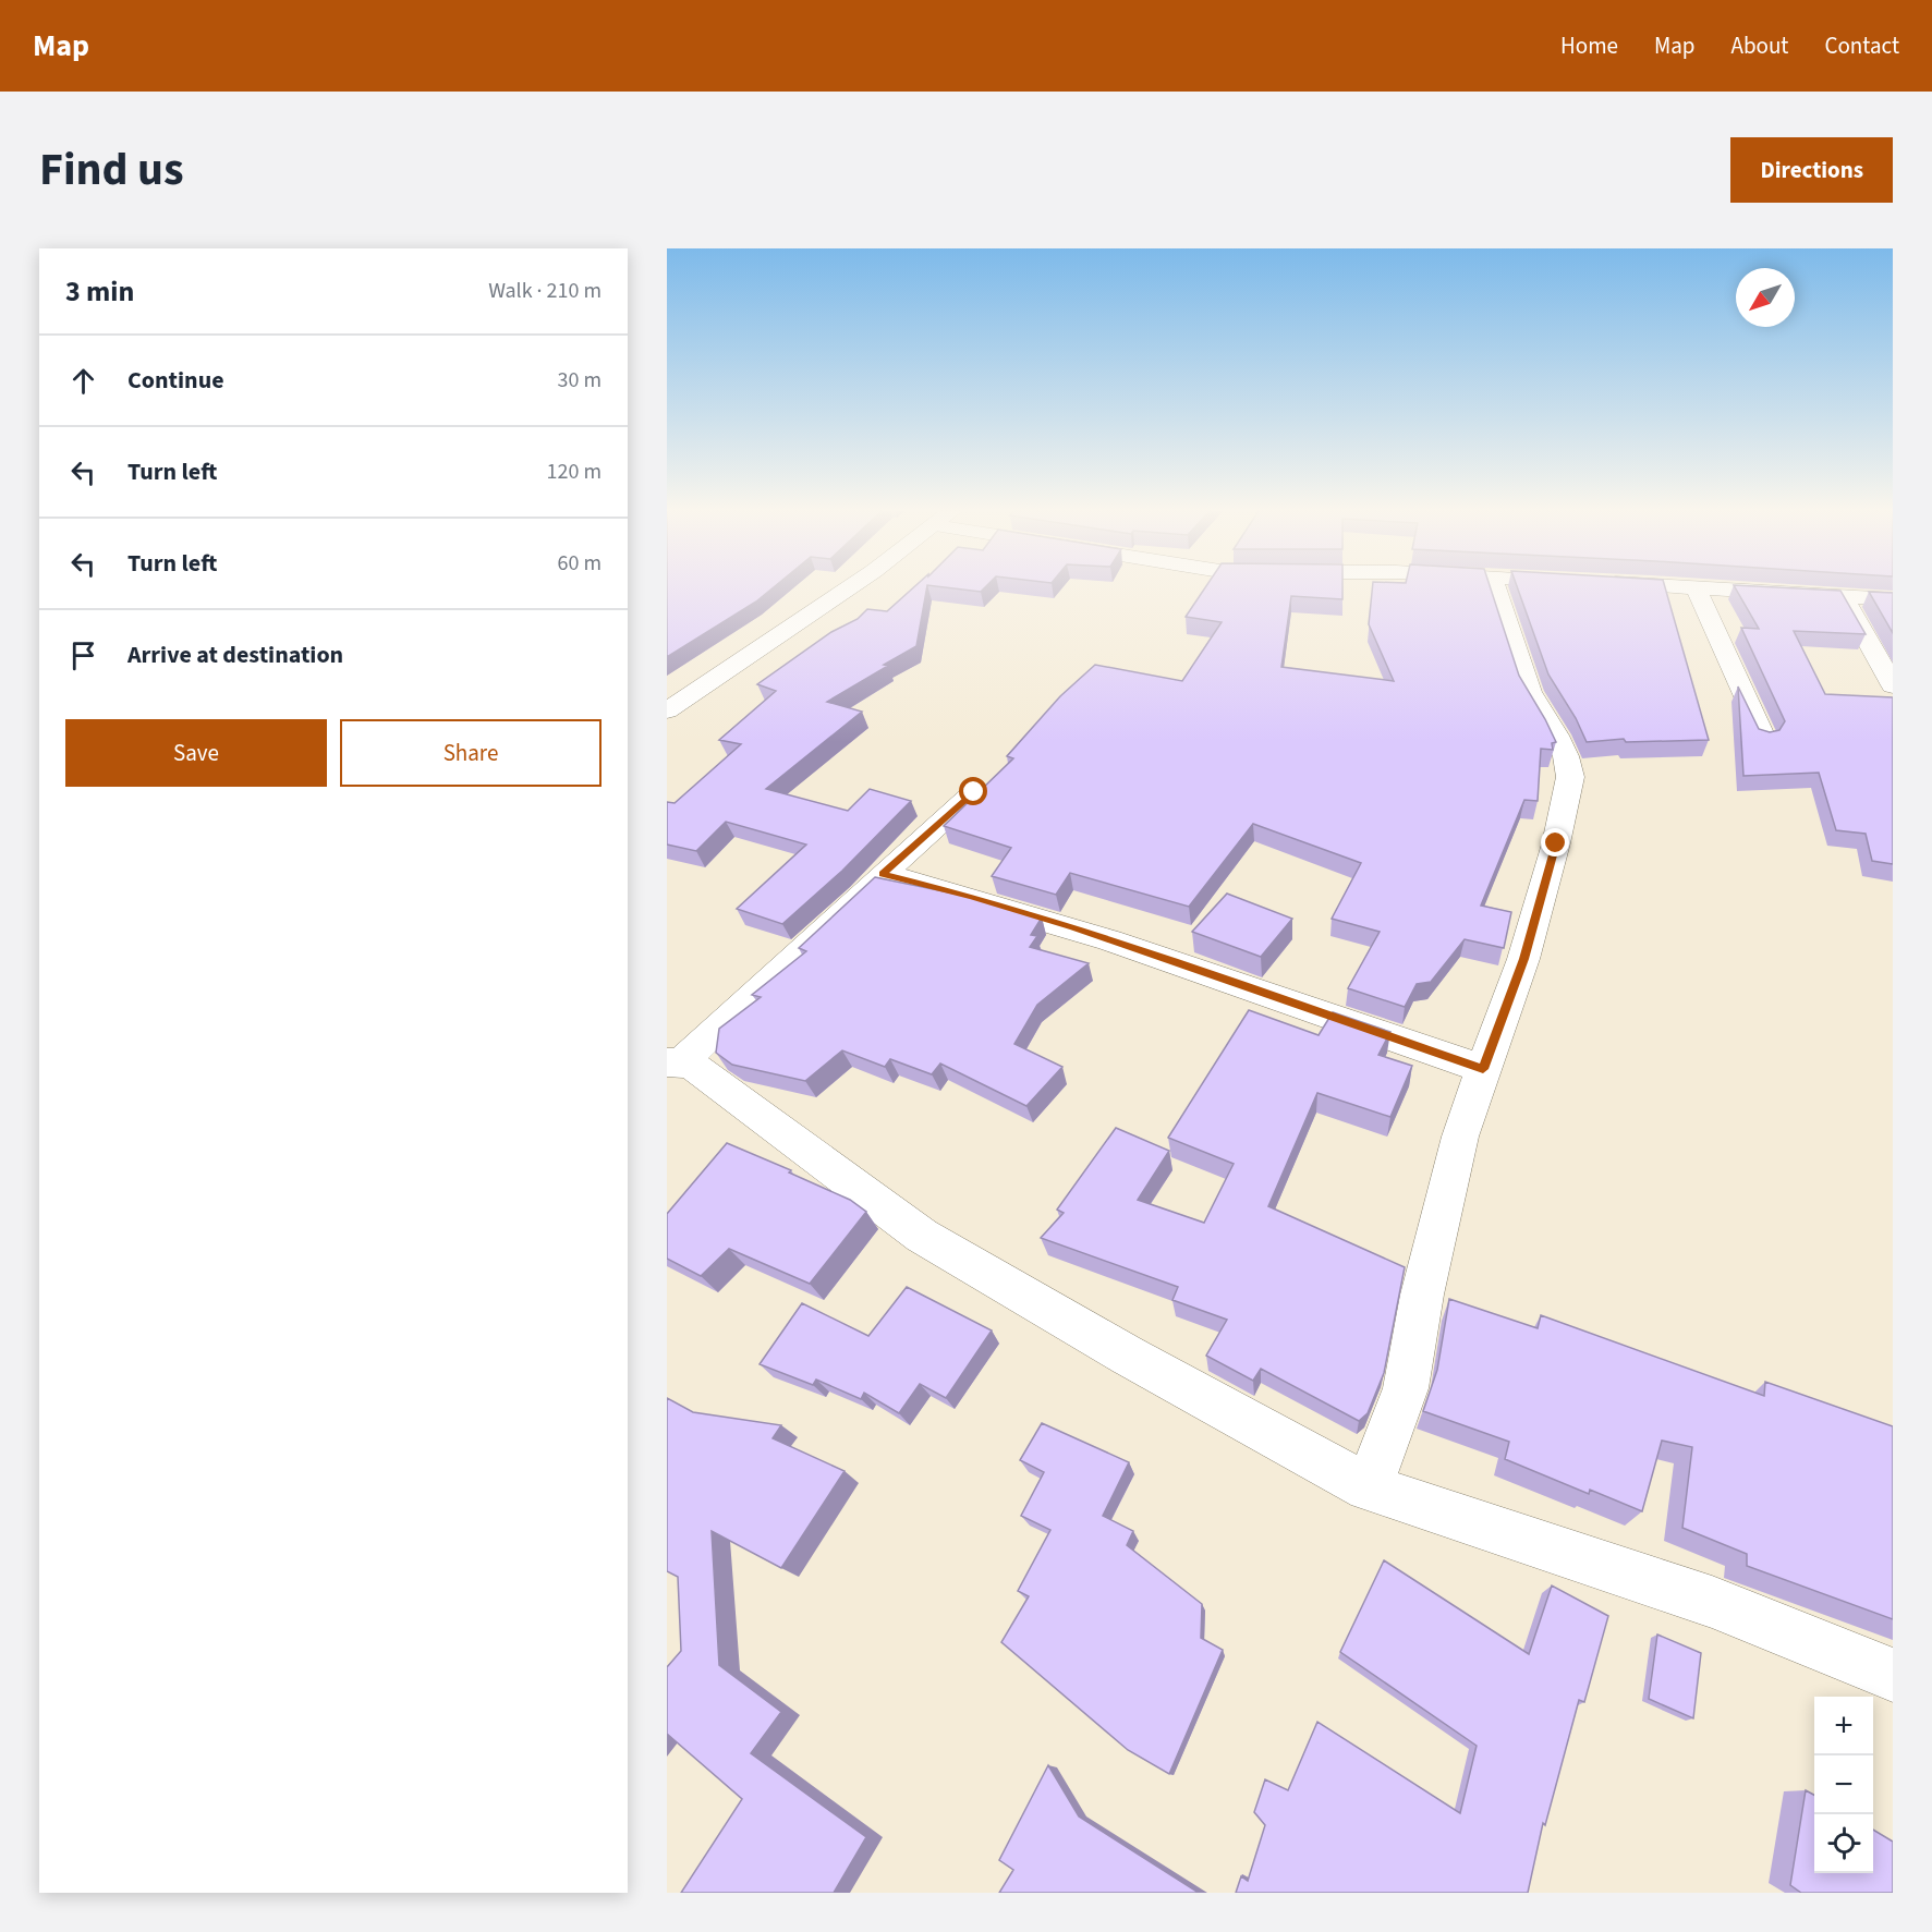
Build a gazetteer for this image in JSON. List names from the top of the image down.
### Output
{
  "north": "bottom left",
  "page": {
    "header": "Map",
    "nav": [
      "Home",
      "Map",
      "About",
      "Contact"
    ],
    "title": "Find us",
    "buttons": [
      "Directions",
      ["Save", "Share"]
    ],
    "heading": ["3 min", "Walk · 210 m"],
    "list": [
      ["Continue", "30 m"],
      ["Turn left", "120 m"],
      ["Turn left", "60 m"],
      "Arrive at destination"
    ],
    "map_buttons": ["+", "−"]
  }
}
